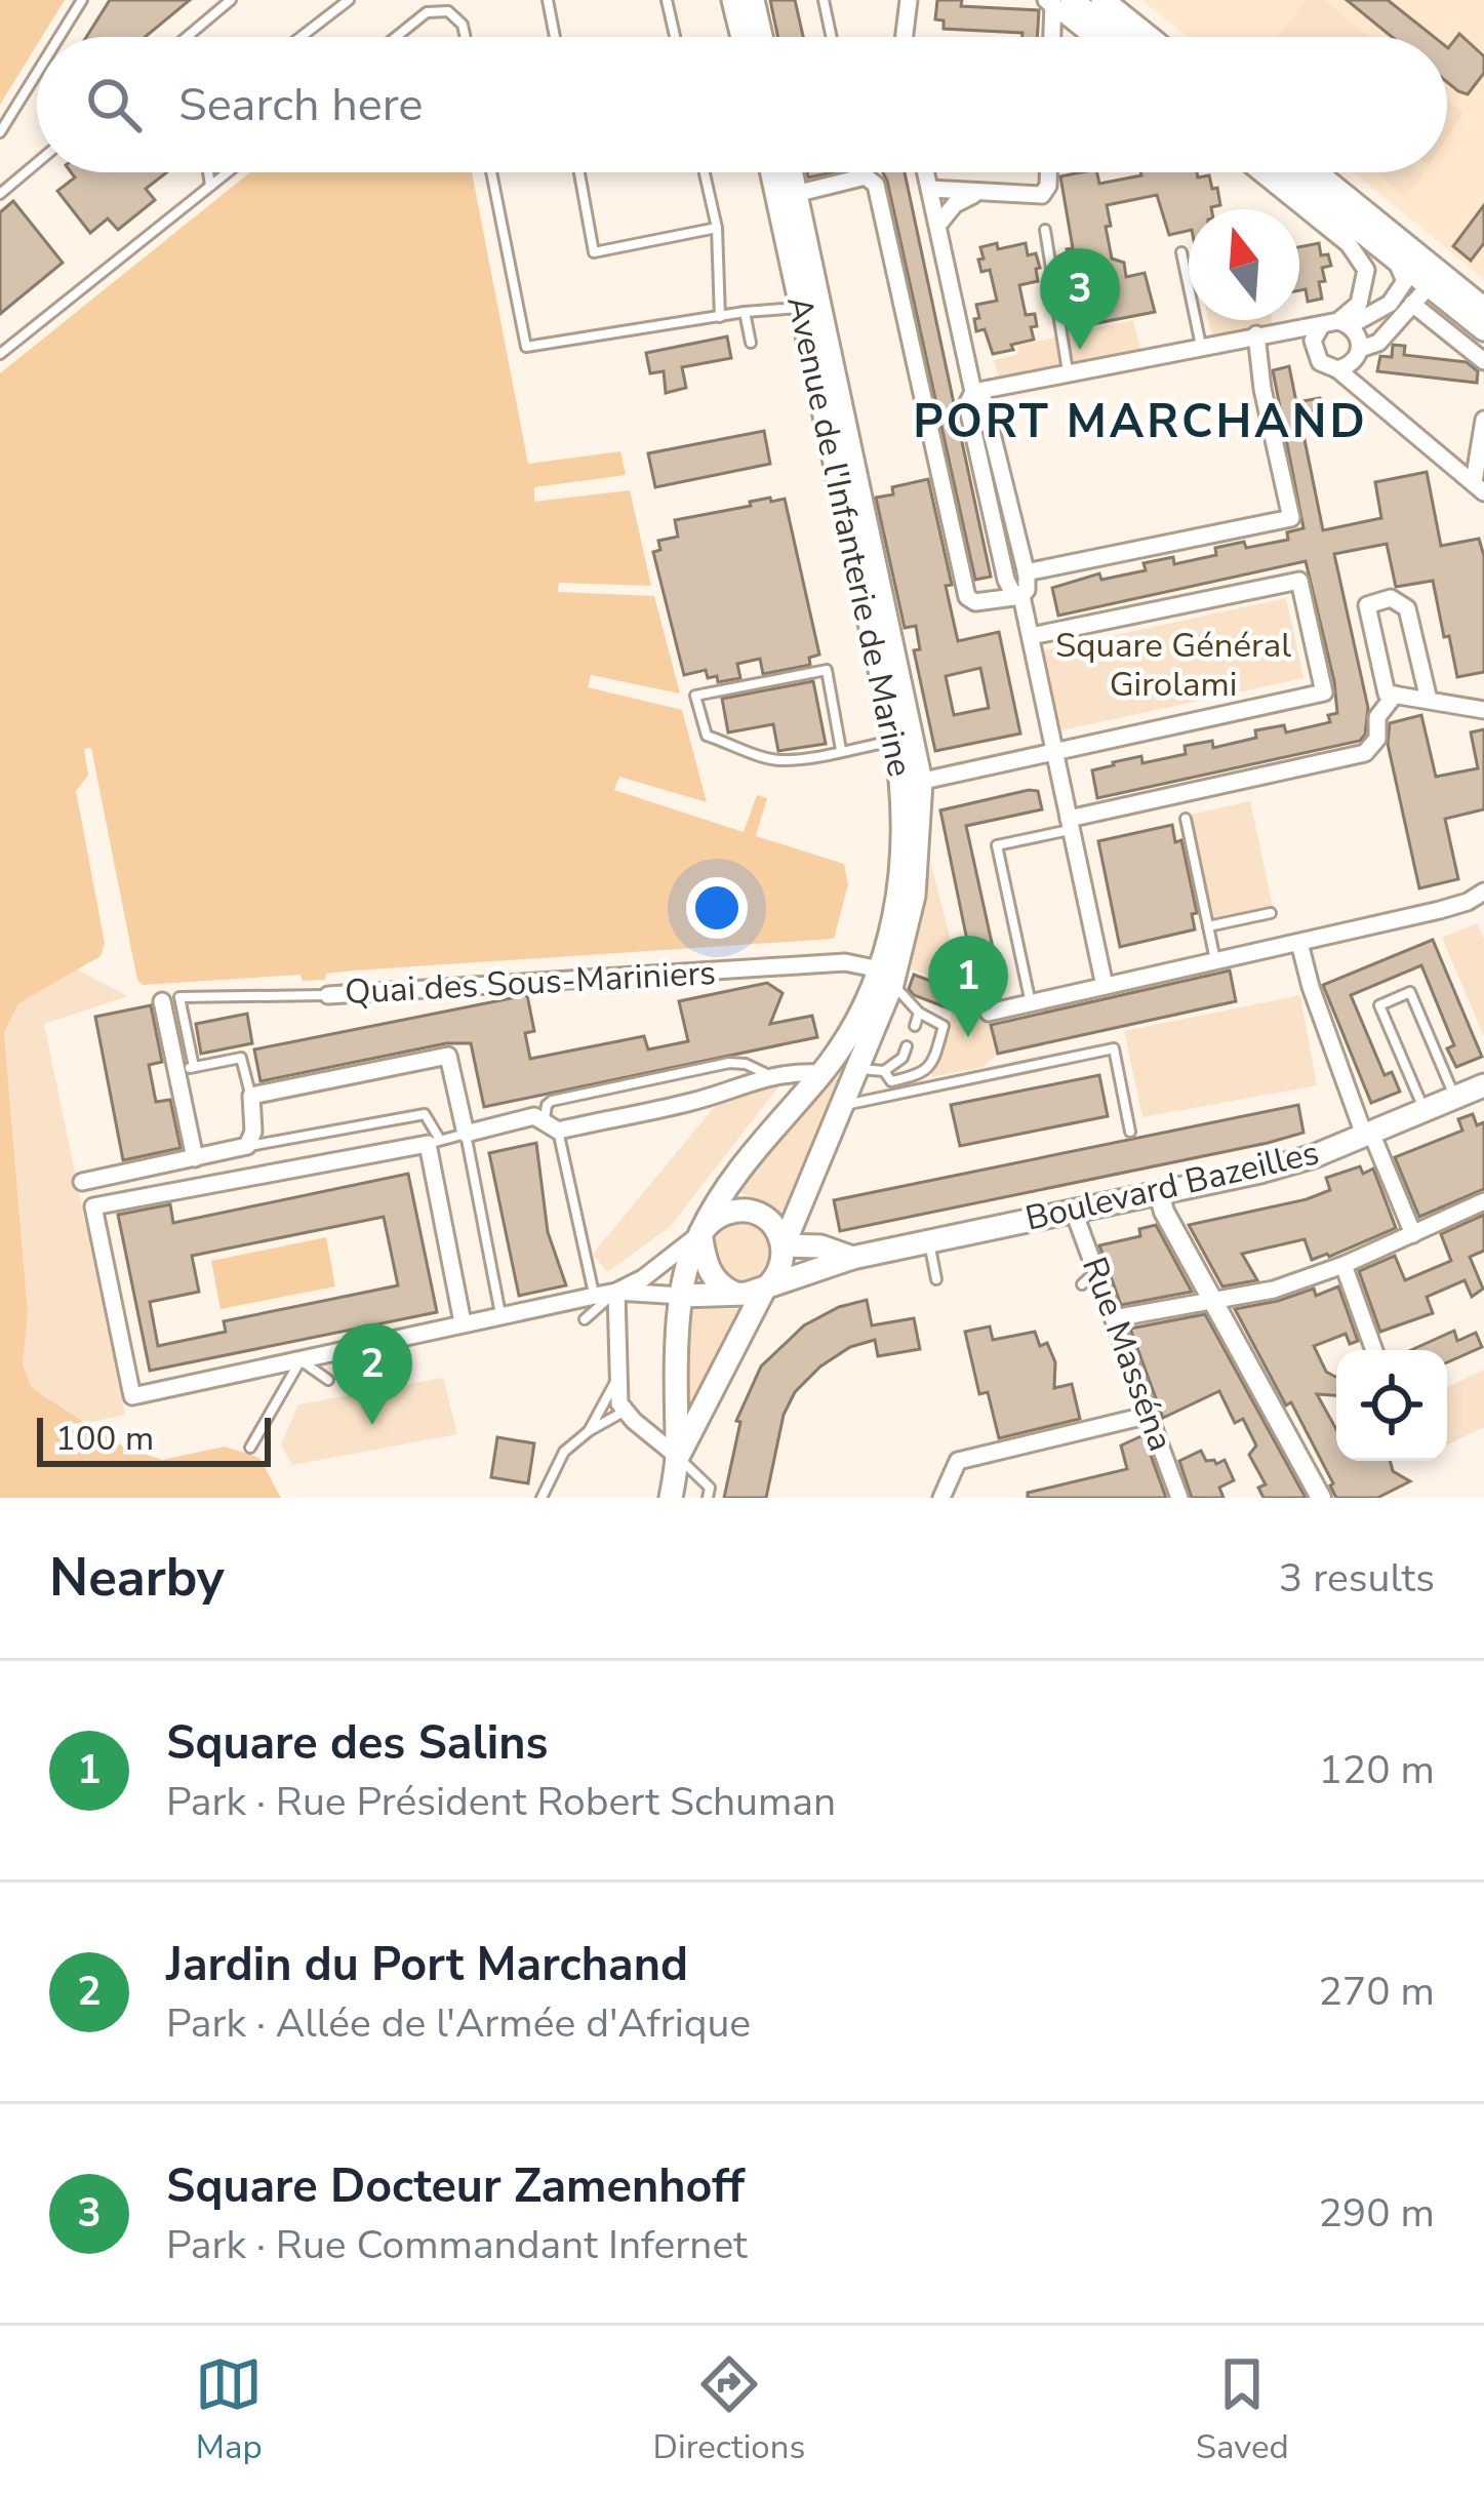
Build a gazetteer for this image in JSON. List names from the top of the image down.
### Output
{
  "streets": {
    "main road": ["Avenue de l'Infanterie de Marine", "Boulevard Bazeilles"],
    "street": ["Quai des Sous-Mariniers", "Rue Masséna"]
  },
  "crossings": [
    ["Avenue de l'Infanterie de Marine", "Quai des Sous-Mariniers"],
    ["Avenue de l'Infanterie de Marine", "Boulevard Bazeilles"],
    ["Boulevard Bazeilles", "Rue Masséna"]
  ],
  "districts": ["PORT MARCHAND"],
  "parks": ["Square Général Girolami"],
  "scale_bar": "100 m",
  "north": "top",
  "page": {
    "search": "Search here",
    "pins": ["3", "1", "2"],
    "scale": "100 m",
    "heading": ["Nearby", "3 results"],
    "list": [
      {
        "mark": "1",
        "name": "Square des Salins",
        "note": "Park · Rue Président Robert Schuman",
        "value": "120 m"
      },
      {
        "mark": "2",
        "name": "Jardin du Port Marchand",
        "note": "Park · Allée de l'Armée d'Afrique",
        "value": "270 m"
      },
      {
        "mark": "3",
        "name": "Square Docteur Zamenhoff",
        "note": "Park · Rue Commandant Infernet",
        "value": "290 m"
      }
    ],
    "nav": ["Map", "Directions", "Saved"]
  }
}
